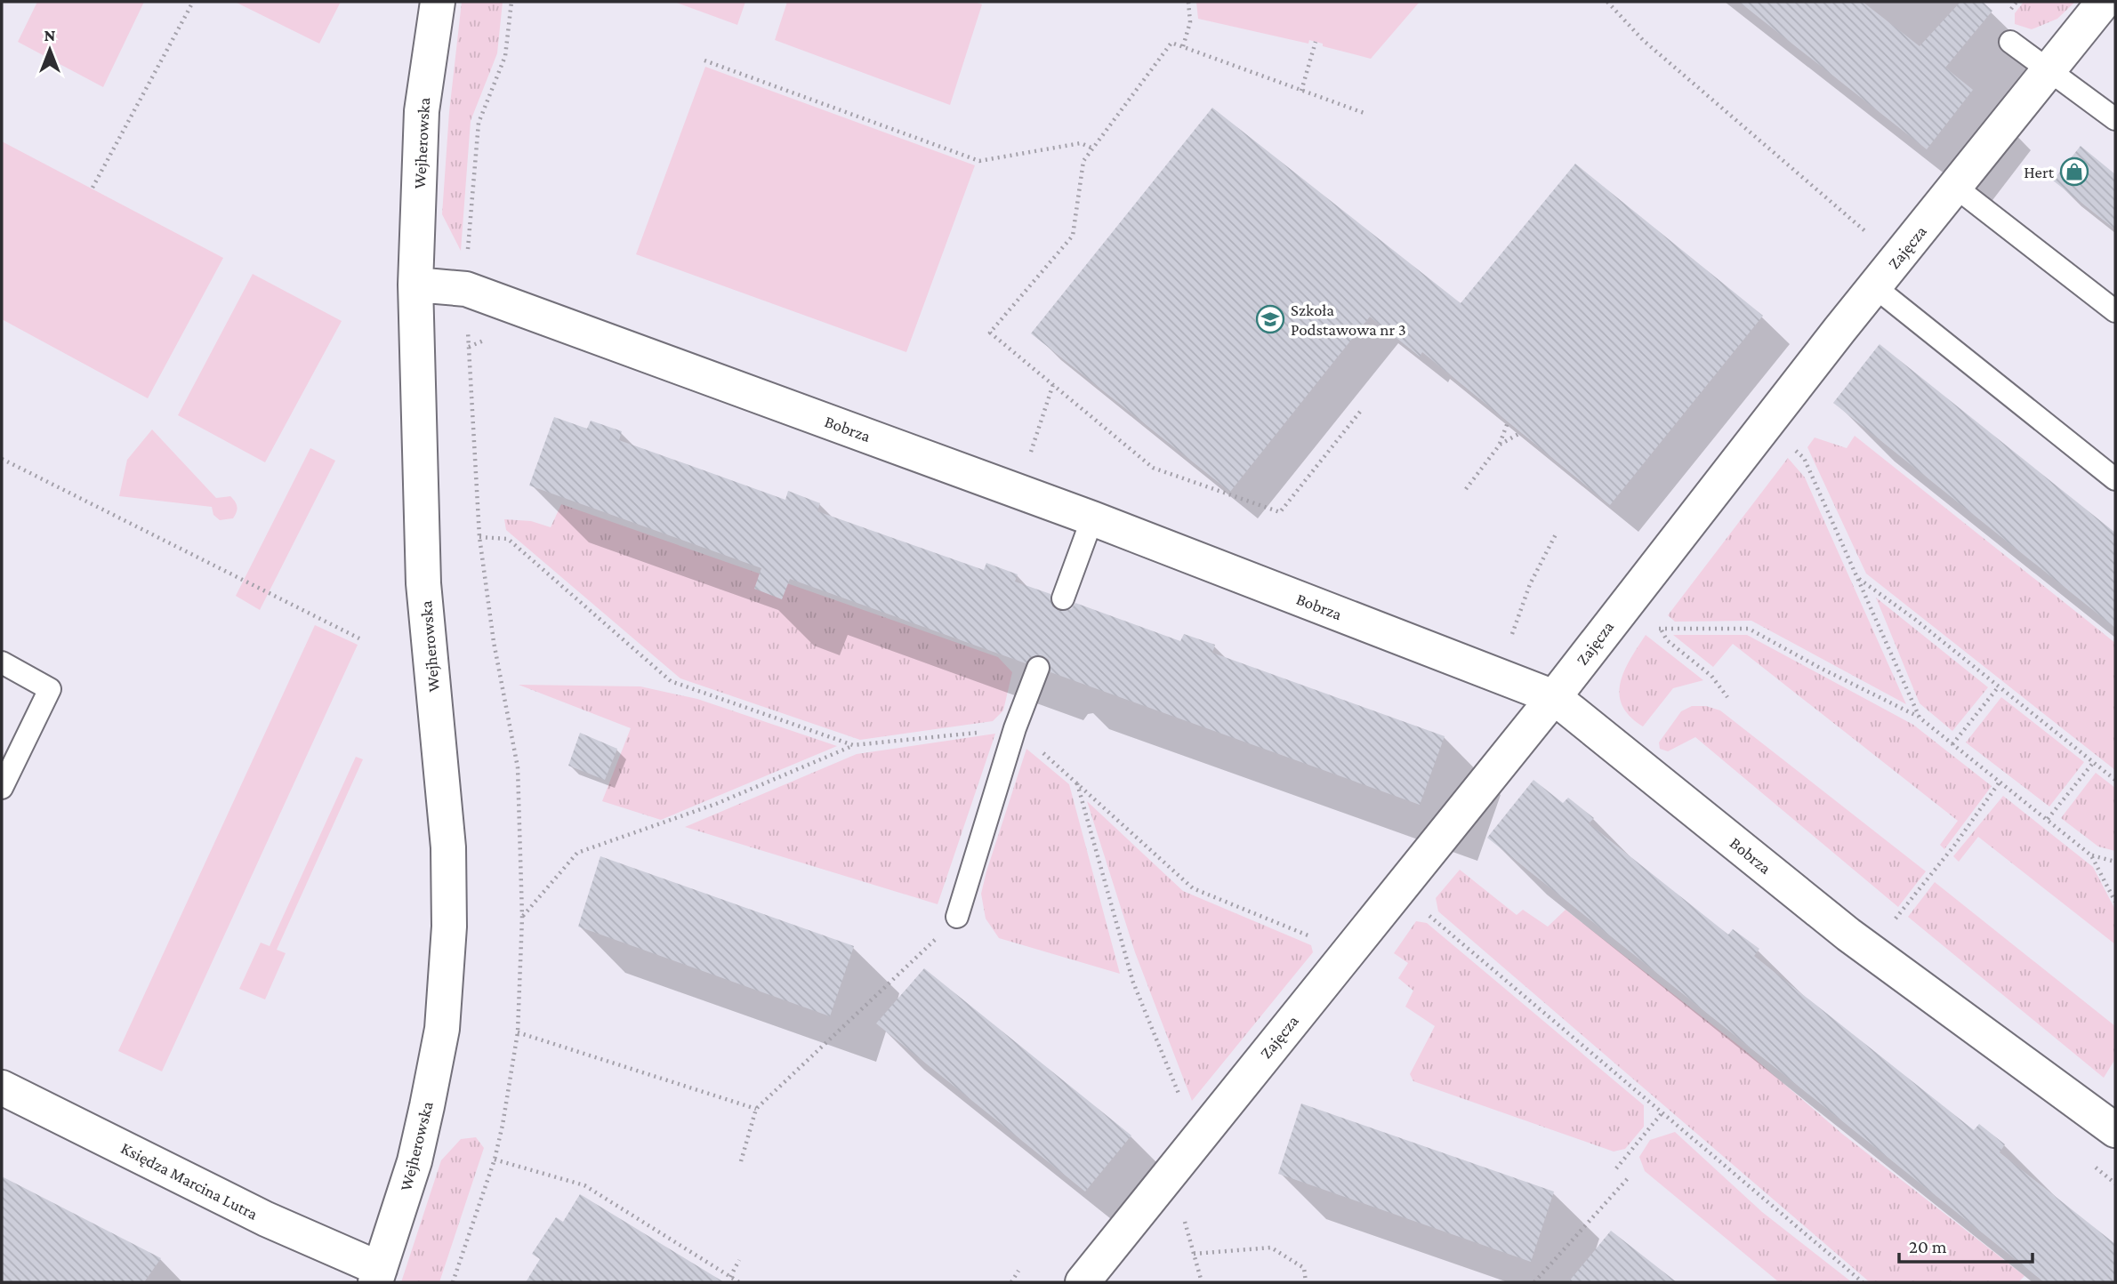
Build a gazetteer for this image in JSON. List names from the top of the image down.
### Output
{
  "streets": {
    "street": [
      "Wejherowska",
      "Zajęcza",
      "Bobrza",
      "Księdza Marcina Lutra"
    ]
  },
  "crossings": [
    ["Wejherowska", "Bobrza"],
    ["Wejherowska", "Księdza Marcina Lutra"],
    ["Zajęcza", "Bobrza"]
  ],
  "places": {
    "shop": ["Hert"],
    "school or university": ["Szkoła Podstawowa nr 3"]
  },
  "scale_bar": "20 m",
  "north": "top"
}
